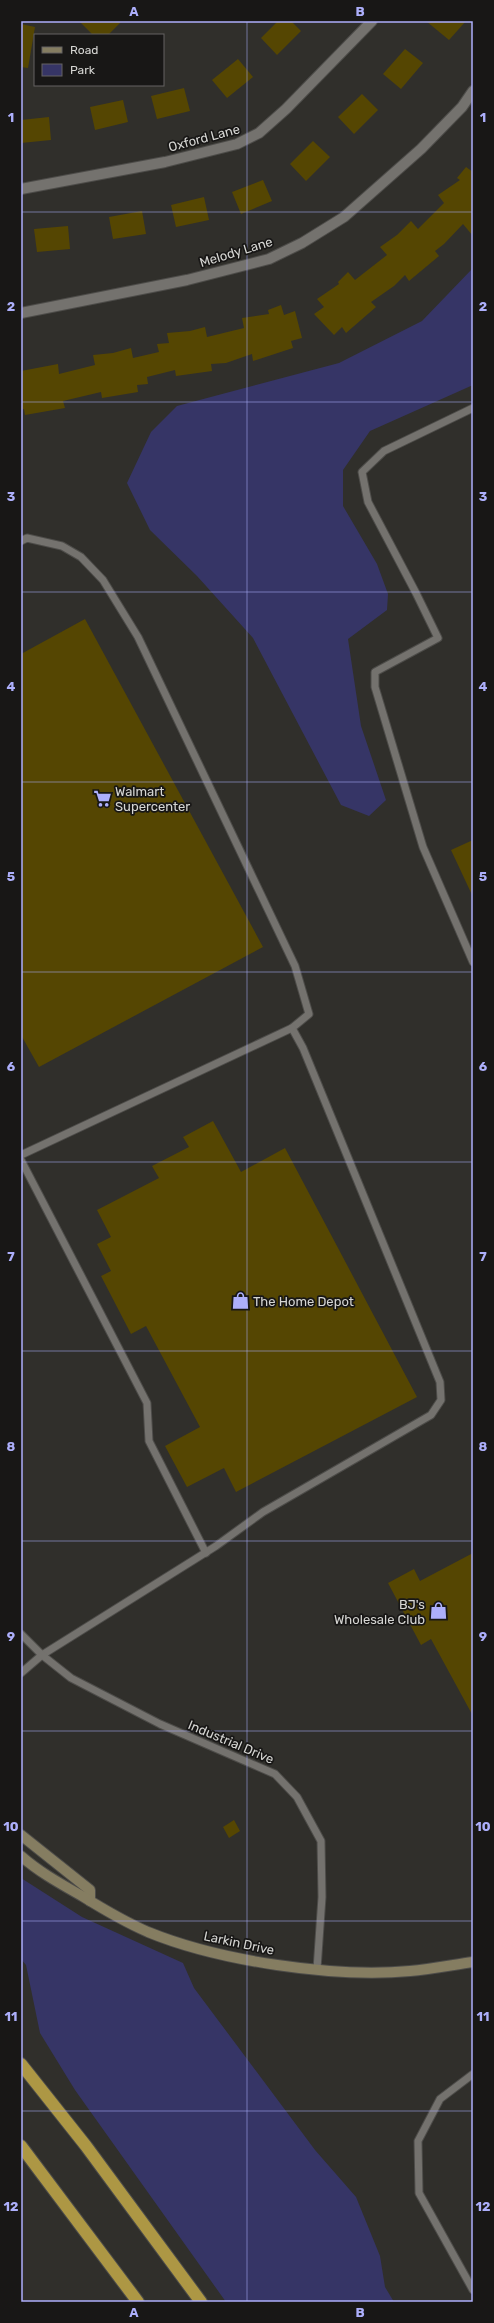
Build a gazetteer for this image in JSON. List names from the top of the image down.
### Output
{
  "streets": {
    "street": ["Oxford Lane", "Melody Lane", "Larkin Drive"],
    "lane": ["Industrial Drive"]
  },
  "crossings": [
    ["Industrial Drive", "Larkin Drive"]
  ],
  "places": {
    "supermarket": ["Walmart Supercenter"],
    "shop": ["The Home Depot", "BJ's Wholesale Club"]
  },
  "legend": ["Road", "Park"],
  "grid": {
    "columns": ["A", "B"],
    "rows": [
      "1",
      "2",
      "3",
      "4",
      "5",
      "6",
      "7",
      "8",
      "9",
      "10",
      "11",
      "12"
    ]
  }
}
